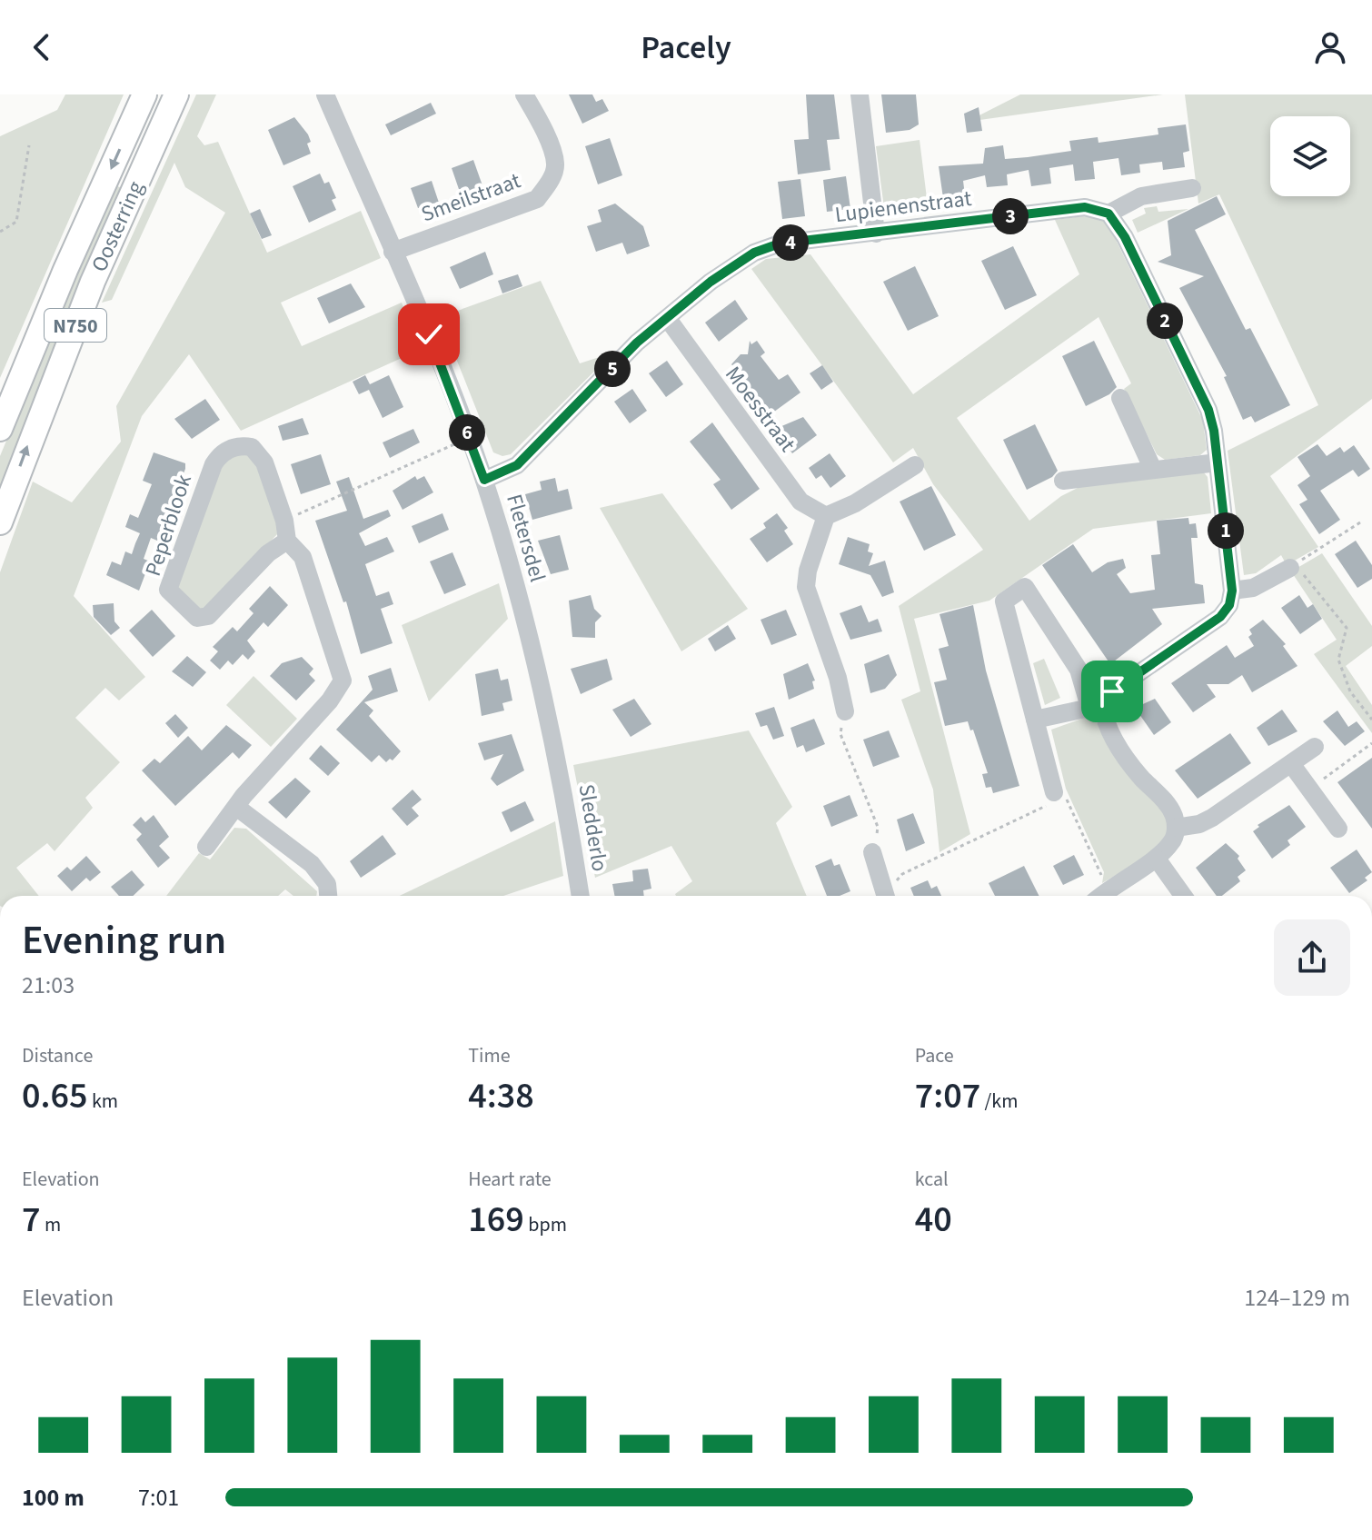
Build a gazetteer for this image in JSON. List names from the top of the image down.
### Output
{
  "streets": {
    "main road": ["Oosterring", "N750"],
    "street": [
      "Smeilstraat",
      "Lupienenstraat",
      "Moesstraat",
      "Peperblook",
      "Fletersdel",
      "Sledderlo"
    ]
  },
  "crossings": [
    ["Smeilstraat", "Fletersdel"],
    ["Lupienenstraat", "Moesstraat"],
    ["Lupienenstraat", "Fletersdel"],
    ["Fletersdel", "Sledderlo"]
  ],
  "page": {
    "header": "Pacely",
    "pins": [
      "3",
      "4",
      "2",
      "5",
      "6",
      "1"
    ],
    "heading": ["Evening run", "21:03"],
    "stats": [
      ["Distance", "0.65 km"],
      ["Time", "4:38"],
      ["Pace", "7:07 /km"],
      ["Elevation", "7 m"],
      ["Heart rate", "169 bpm"],
      ["kcal", "40"]
    ],
    "chart": ["Elevation", "124–129 m"],
    "list": [
      {
        "name": "100 m",
        "note": "7:01"
      }
    ]
  }
}
